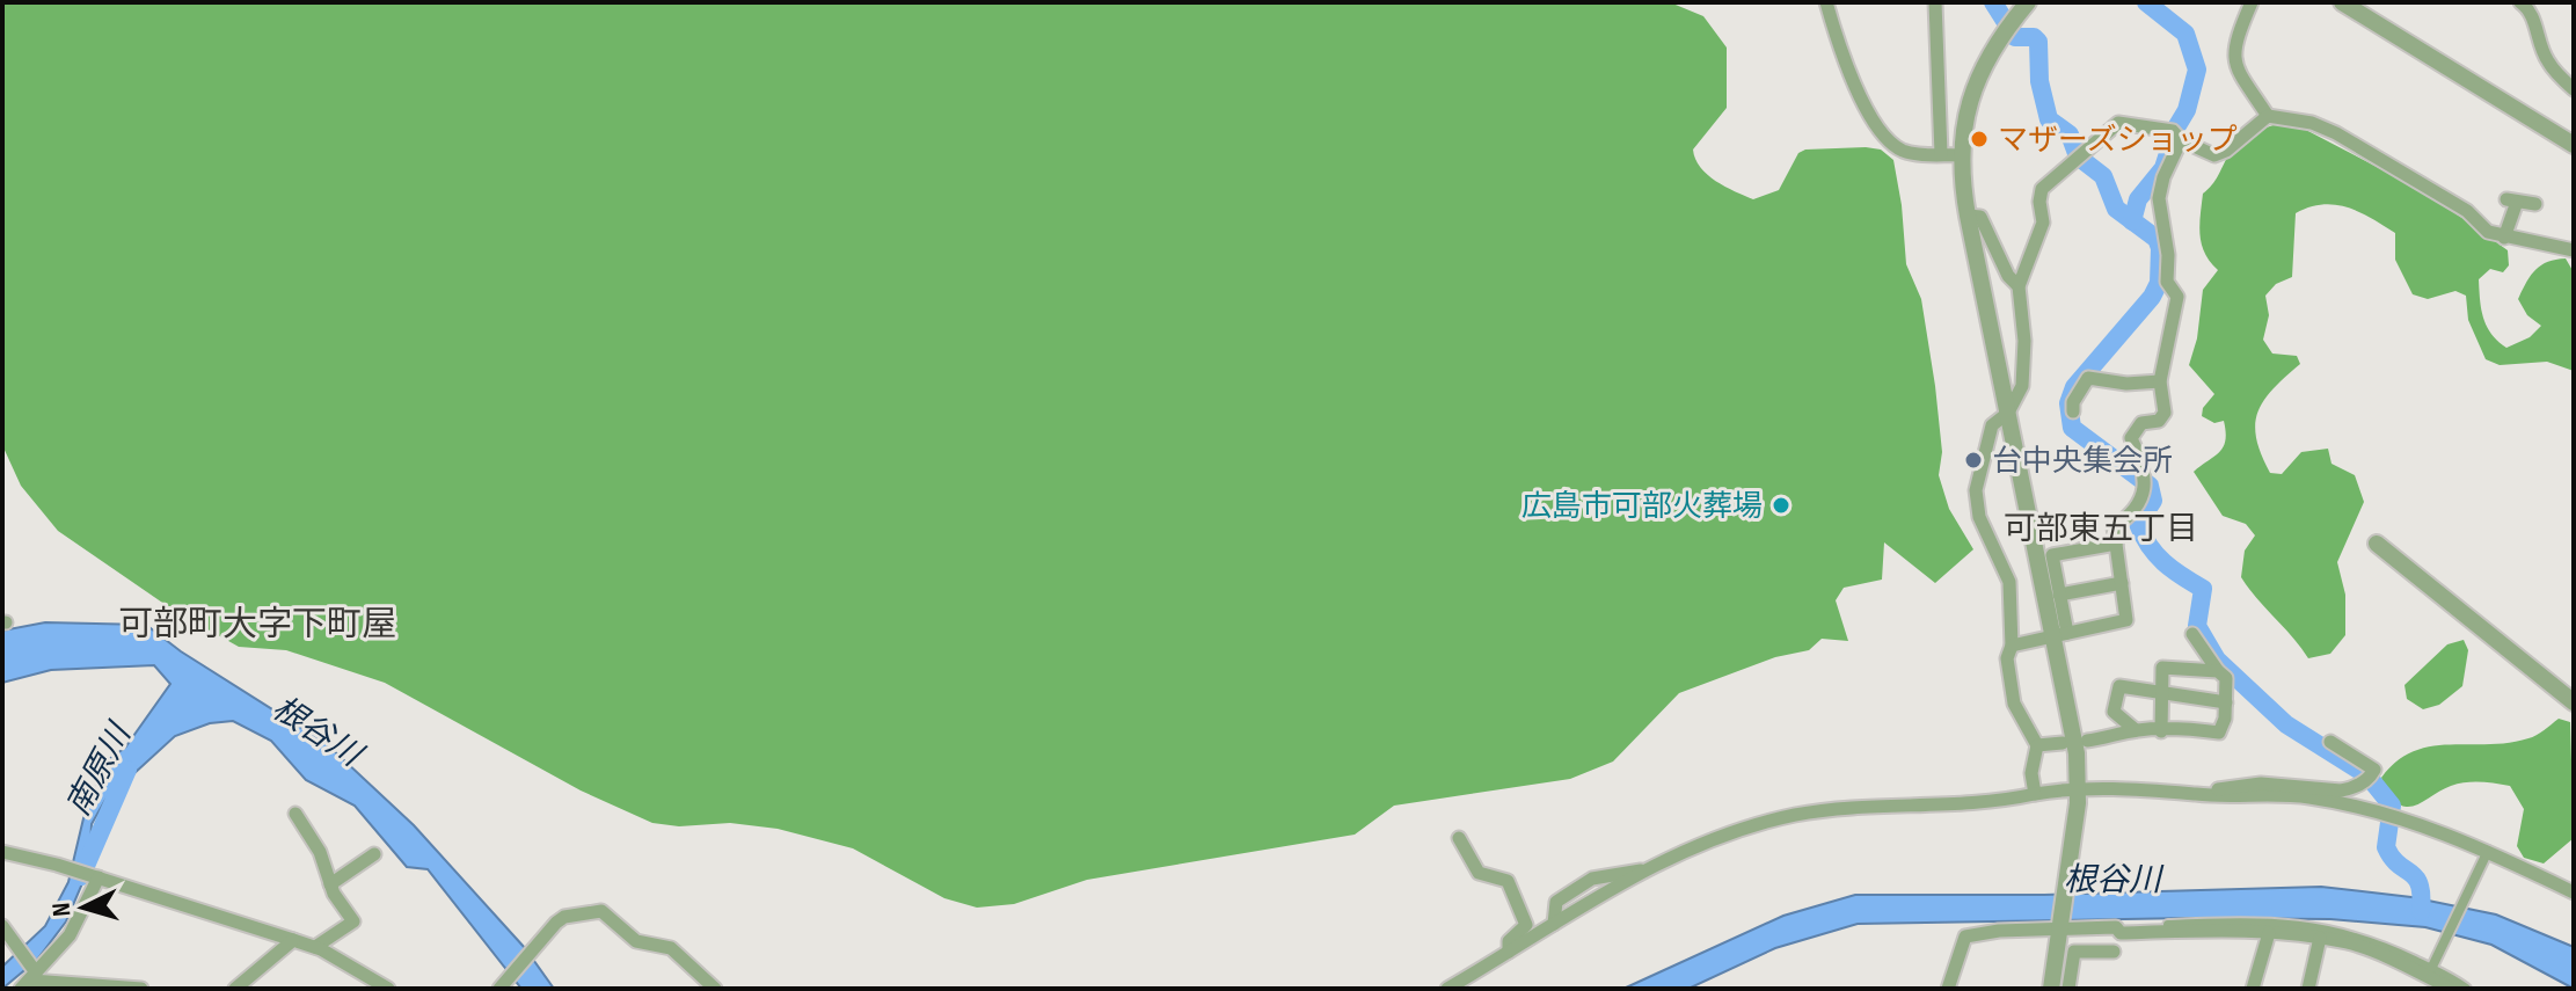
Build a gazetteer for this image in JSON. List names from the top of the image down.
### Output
{
  "districts": ["可部東五丁目", "可部町大字下町屋"],
  "water": ["根谷川", "南原川"],
  "places": ["マザーズショップ", "台中央集会所", "広島市可部火葬場"],
  "north": "left"
}
